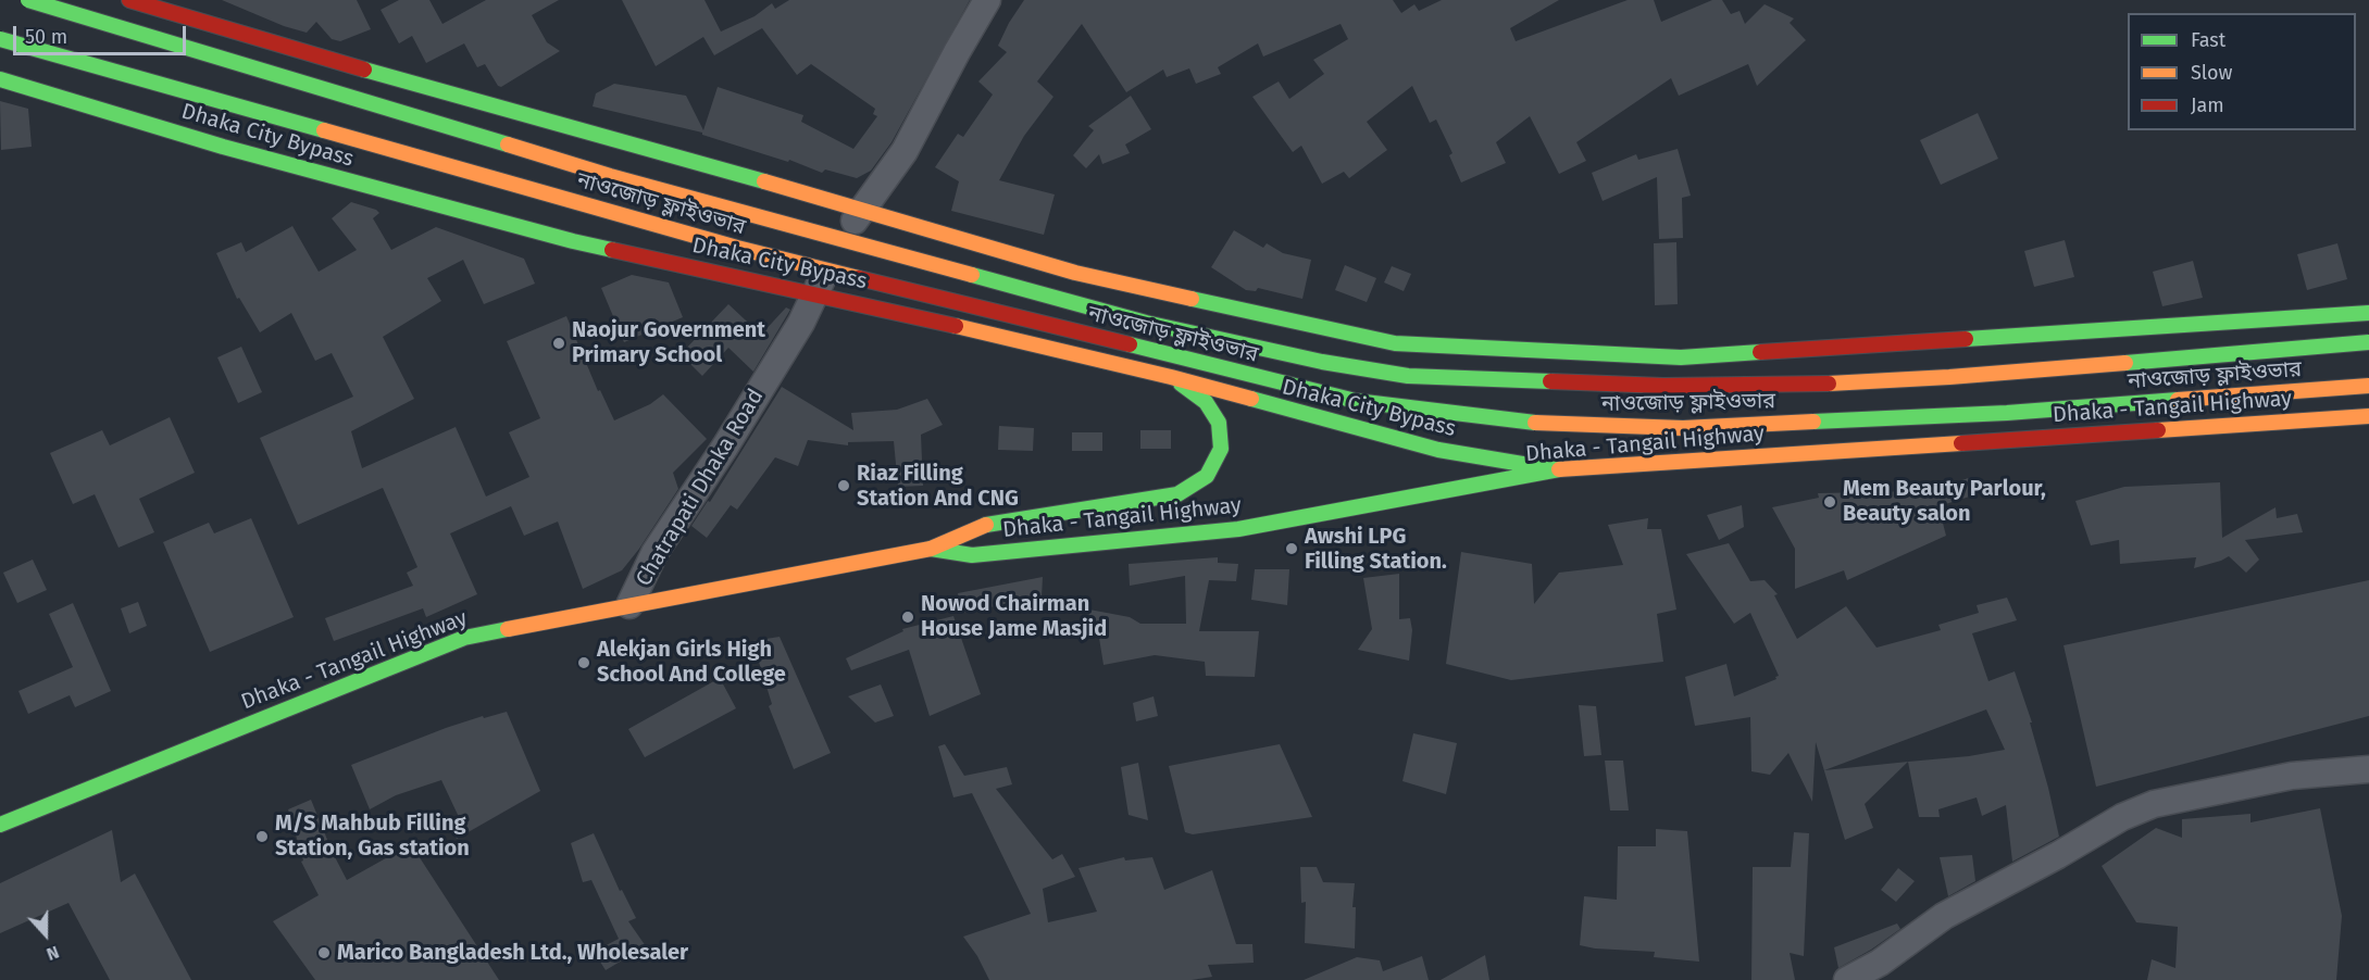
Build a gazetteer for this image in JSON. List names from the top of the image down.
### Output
{
  "streets": {
    "highway": ["Dhaka City Bypass", "নাওজোড় ফ্লাইওভার", "Dhaka - Tangail Highway"],
    "street": ["Chatrapati Dhaka Road"]
  },
  "crossings": [
    ["Dhaka City Bypass", "Dhaka - Tangail Highway"],
    ["Dhaka City Bypass", "Chatrapati Dhaka Road"],
    ["Dhaka - Tangail Highway", "Chatrapati Dhaka Road"]
  ],
  "places": [
    "Naojur Government Primary School",
    "Riaz Filling Station And CNG",
    "Mem Beauty Parlour, Beauty salon",
    "Awshi LPG Filling Station.",
    "Nowod Chairman House Jame Masjid",
    "Alekjan Girls High School And College",
    "M/S Mahbub Filling Station, Gas station",
    "Marico Bangladesh Ltd., Wholesaler"
  ],
  "legend": ["Fast", "Slow", "Jam"],
  "scale_bar": "50 m",
  "north": "bottom"
}
